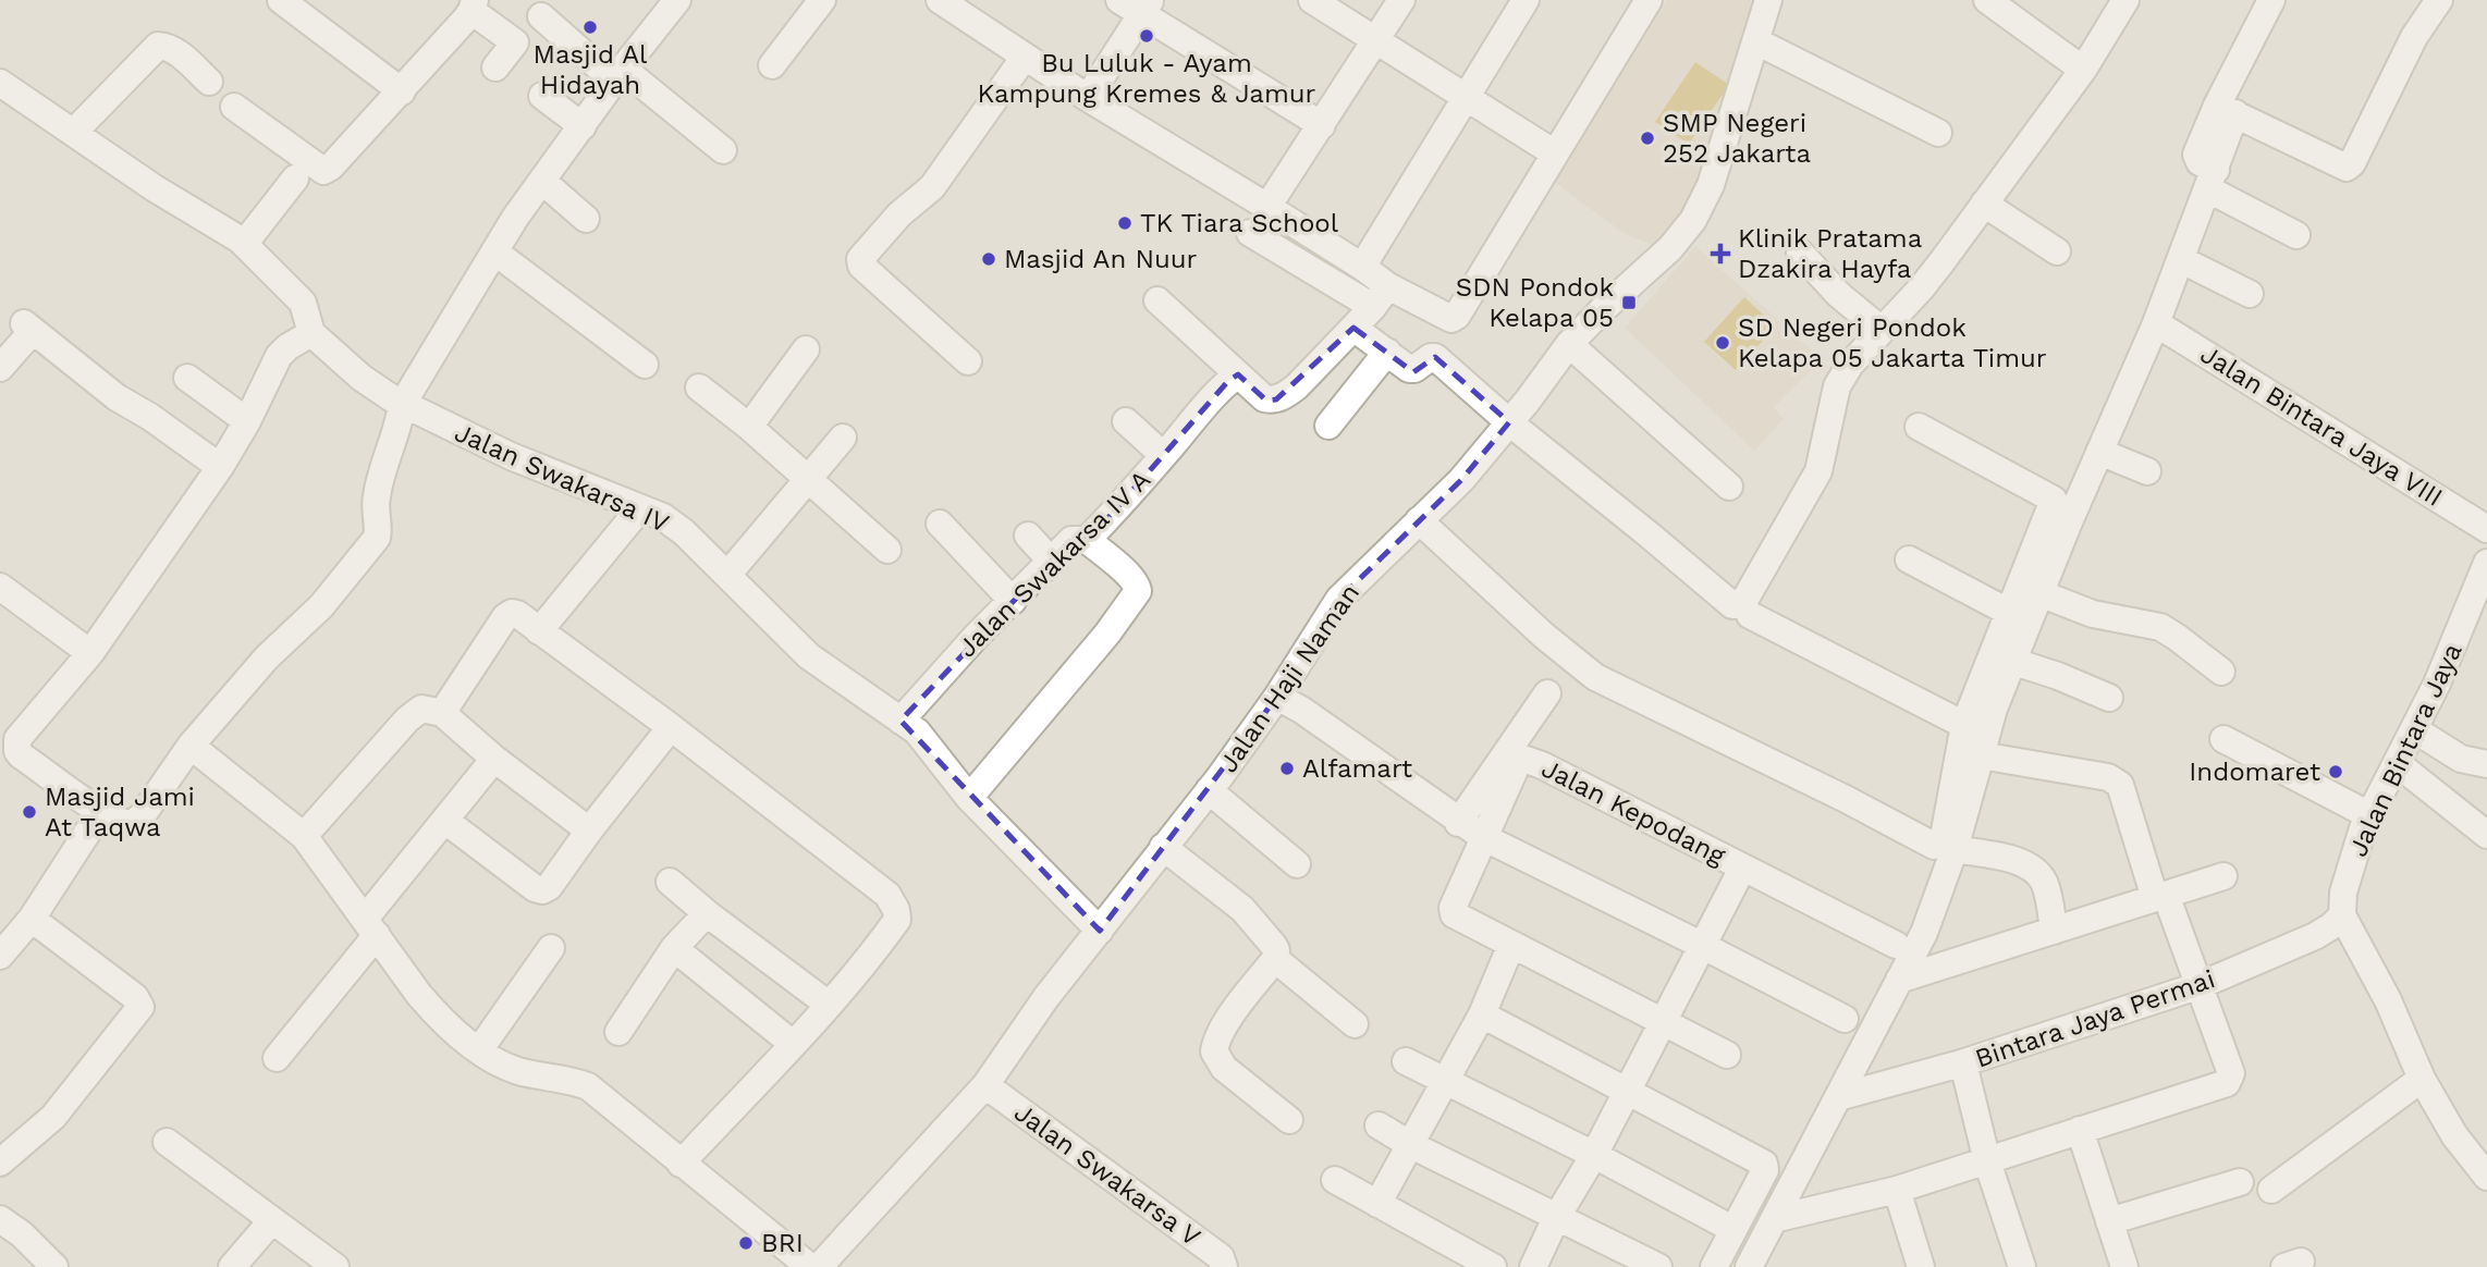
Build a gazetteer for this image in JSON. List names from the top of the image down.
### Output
{
  "streets": {
    "street": [
      "Jalan Bintara Jaya VIII",
      "Jalan Swakarsa IV",
      "Jalan Swakarsa IV A",
      "Jalan Haji Naman",
      "Jalan Bintara Jaya",
      "Jalan Kepodang",
      "Bintara Jaya Permai",
      "Jalan Swakarsa V"
    ]
  },
  "crossings": [
    ["Jalan Swakarsa IV", "Jalan Swakarsa IV A"],
    ["Jalan Swakarsa IV", "Jalan Haji Naman"],
    ["Jalan Haji Naman", "Jalan Swakarsa V"],
    ["Jalan Bintara Jaya", "Bintara Jaya Permai"]
  ],
  "places": {
    "other": [
      "Masjid Al Hidayah",
      "Bu Luluk - Ayam Kampung Kremes & Jamur",
      "SMP Negeri 252 Jakarta",
      "TK Tiara School",
      "Masjid An Nuur",
      "SD Negeri Pondok Kelapa 05 Jakarta Timur",
      "Alfamart",
      "Indomaret",
      "Masjid Jami At Taqwa",
      "BRI"
    ],
    "health": ["Klinik Pratama Dzakira Hayfa"],
    "transit": ["SDN Pondok Kelapa 05"]
  }
}
